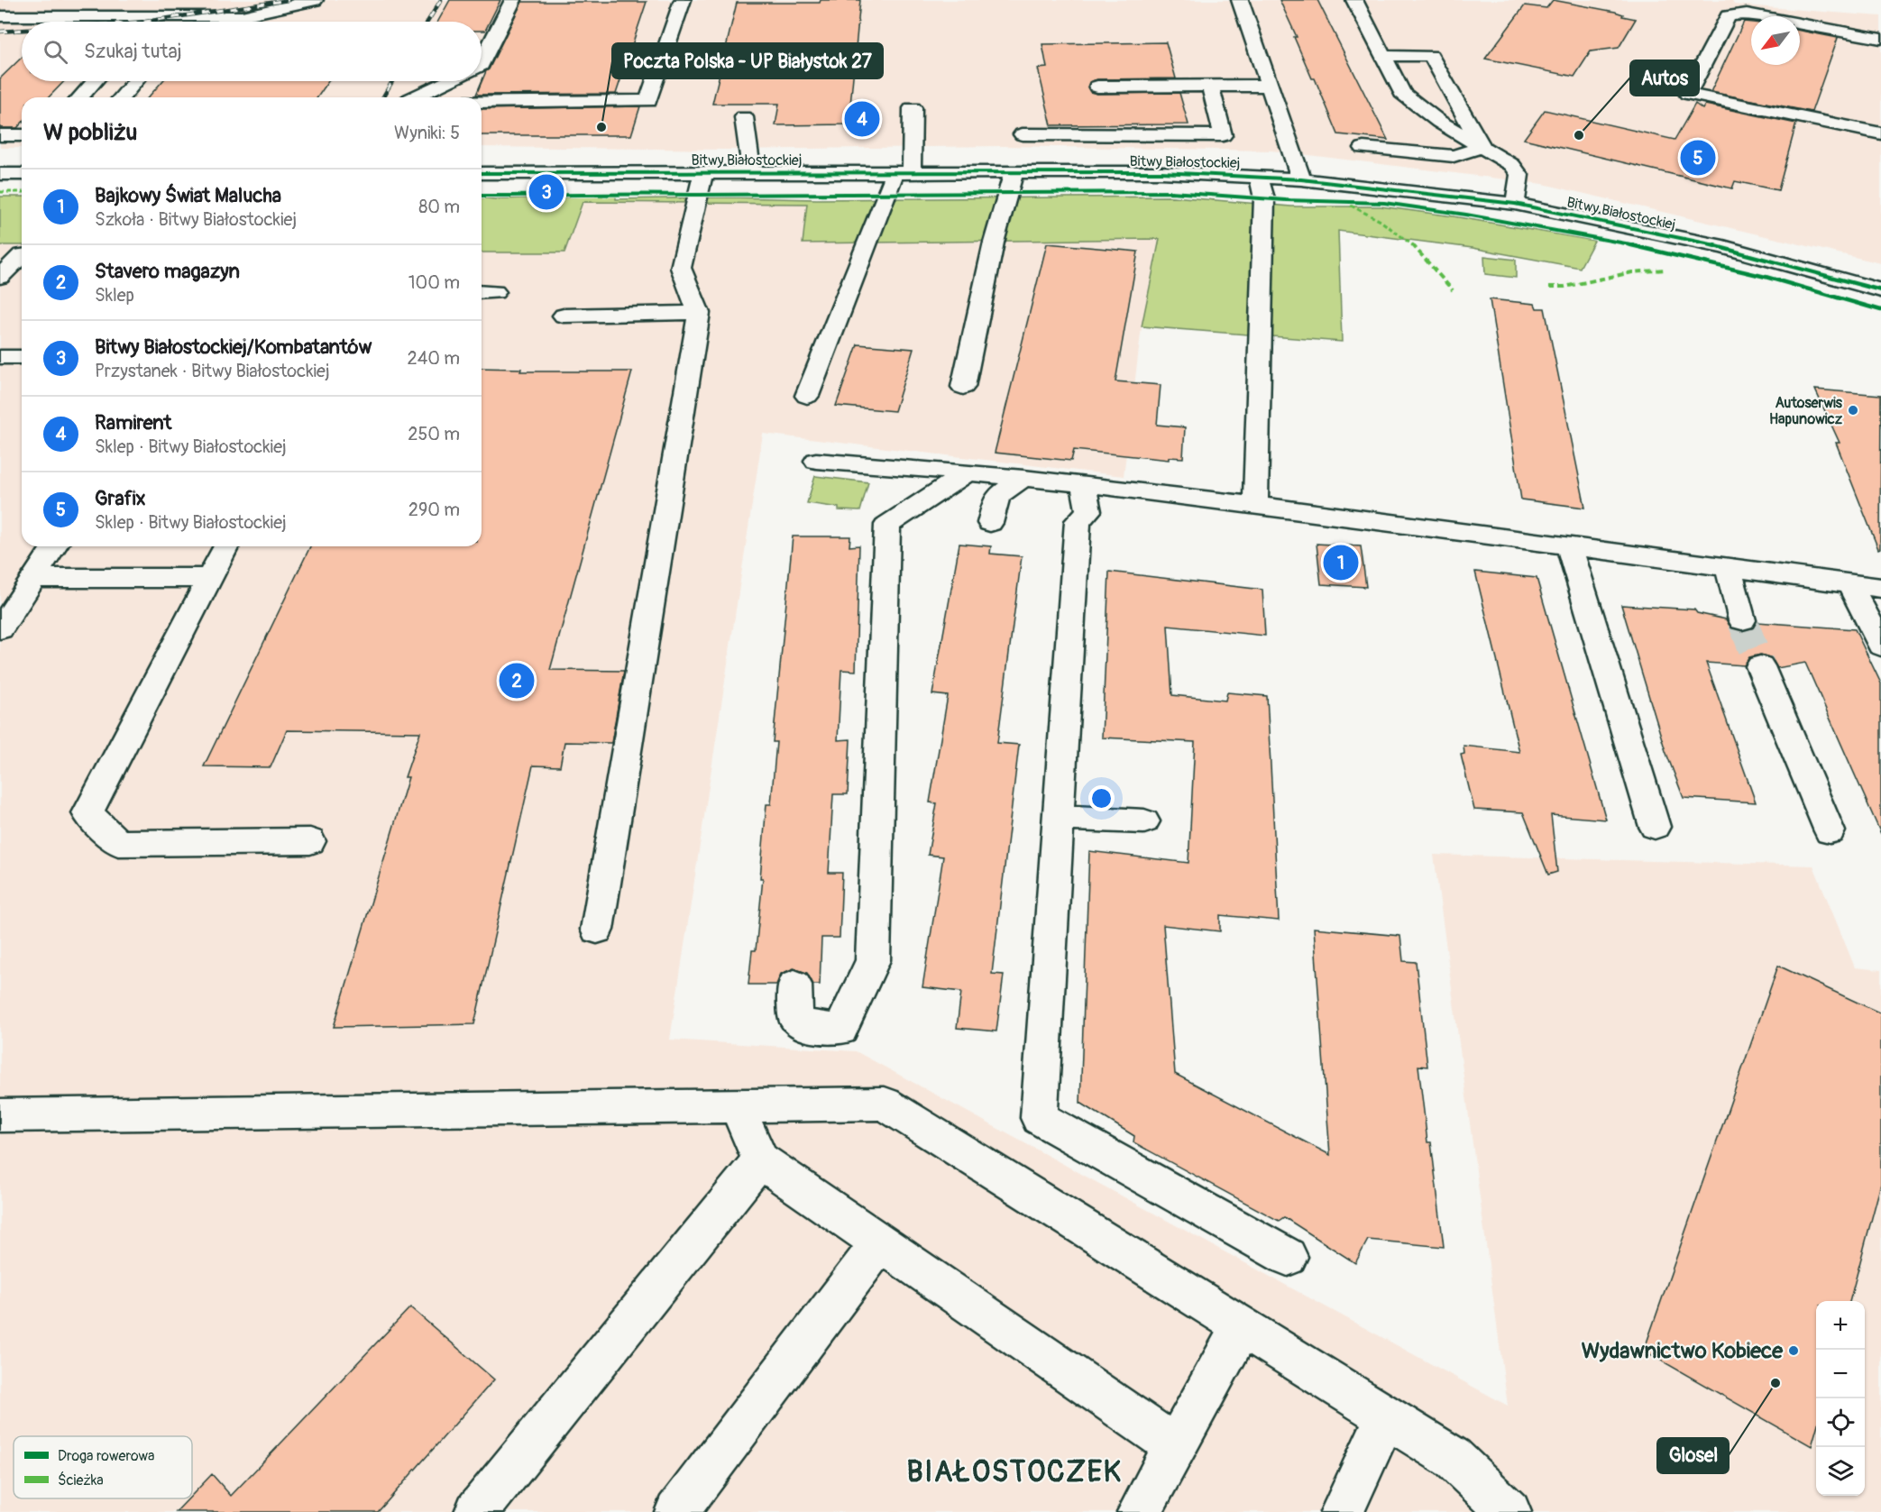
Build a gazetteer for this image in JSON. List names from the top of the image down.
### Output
{
  "streets": {
    "street": ["Bitwy Białostockiej"]
  },
  "districts": ["BIAŁOSTOCZEK"],
  "places": [
    "Poczta Polska - UP Białystok 27",
    "Autos",
    "Autoserwis Hapunowicz",
    "Wydawnictwo Kobiece",
    "Glosel"
  ],
  "legend": ["Droga rowerowa", "Ścieżka"],
  "north": "bottom left",
  "page": {
    "search": "Szukaj tutaj",
    "heading": ["W pobliżu", "Wyniki: 5"],
    "pins": [
      "4",
      "5",
      "3",
      "1",
      "2"
    ],
    "list": [
      {
        "mark": "1",
        "name": "Bajkowy Świat Malucha",
        "note": "Szkoła · Bitwy Białostockiej",
        "value": "80 m"
      },
      {
        "mark": "2",
        "name": "Stavero magazyn",
        "note": "Sklep",
        "value": "100 m"
      },
      {
        "mark": "3",
        "name": "Bitwy Białostockiej/Kombatantów",
        "note": "Przystanek · Bitwy Białostockiej",
        "value": "240 m"
      },
      {
        "mark": "4",
        "name": "Ramirent",
        "note": "Sklep · Bitwy Białostockiej",
        "value": "250 m"
      },
      {
        "mark": "5",
        "name": "Grafix",
        "note": "Sklep · Bitwy Białostockiej",
        "value": "290 m"
      }
    ],
    "map_buttons": ["+", "−"]
  }
}
